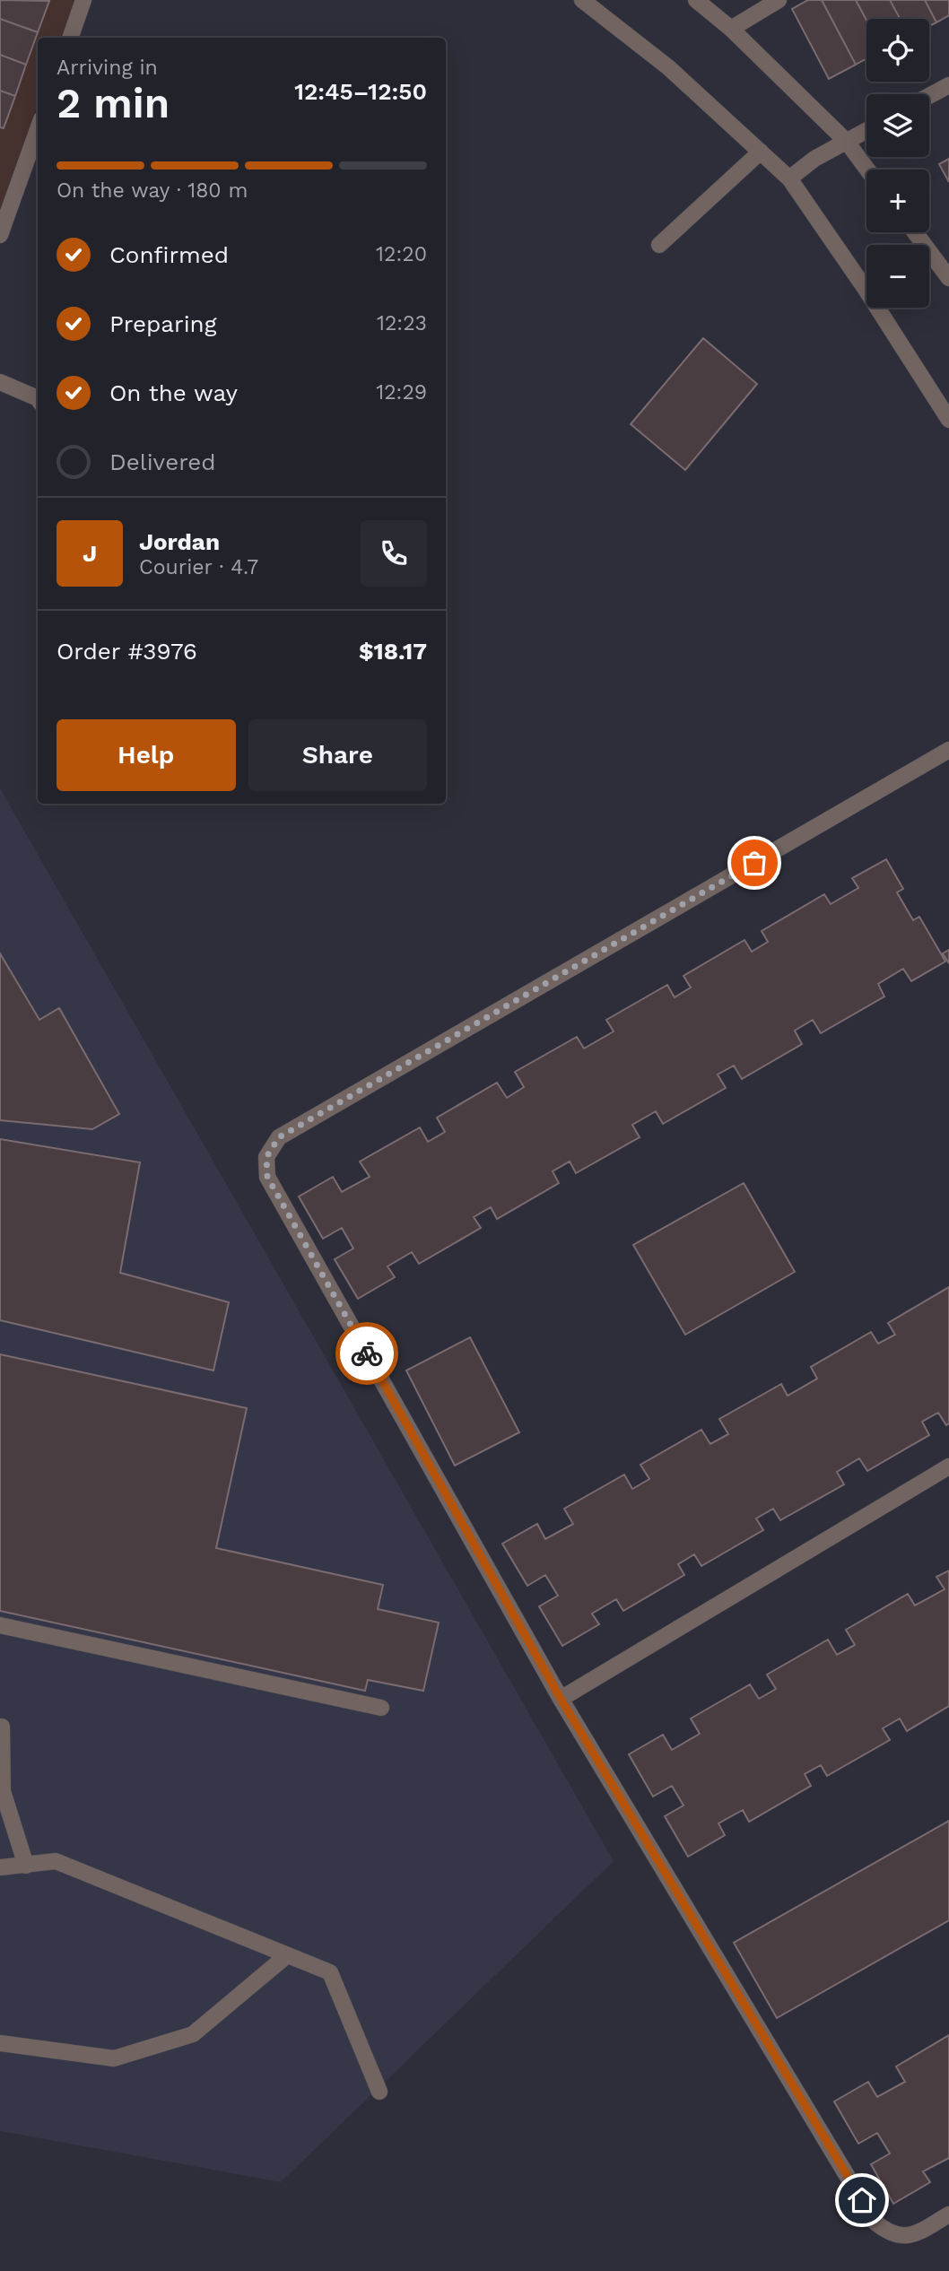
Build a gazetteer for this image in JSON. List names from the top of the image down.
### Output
{
  "page": {
    "map_buttons": ["+", "−"],
    "heading": ["2 min", "Arriving in", "12:45–12:50"],
    "panel": [
      "Jordan",
      "Courier · 4.7",
      "Order #3976",
      "$18.17"
    ],
    "bar": "On the way · 180 m",
    "list": [
      ["Confirmed", "12:20"],
      ["Preparing", "12:23"],
      ["On the way", "12:29"],
      "Delivered"
    ],
    "round": "J",
    "buttons": ["Help", "Share"]
  }
}
